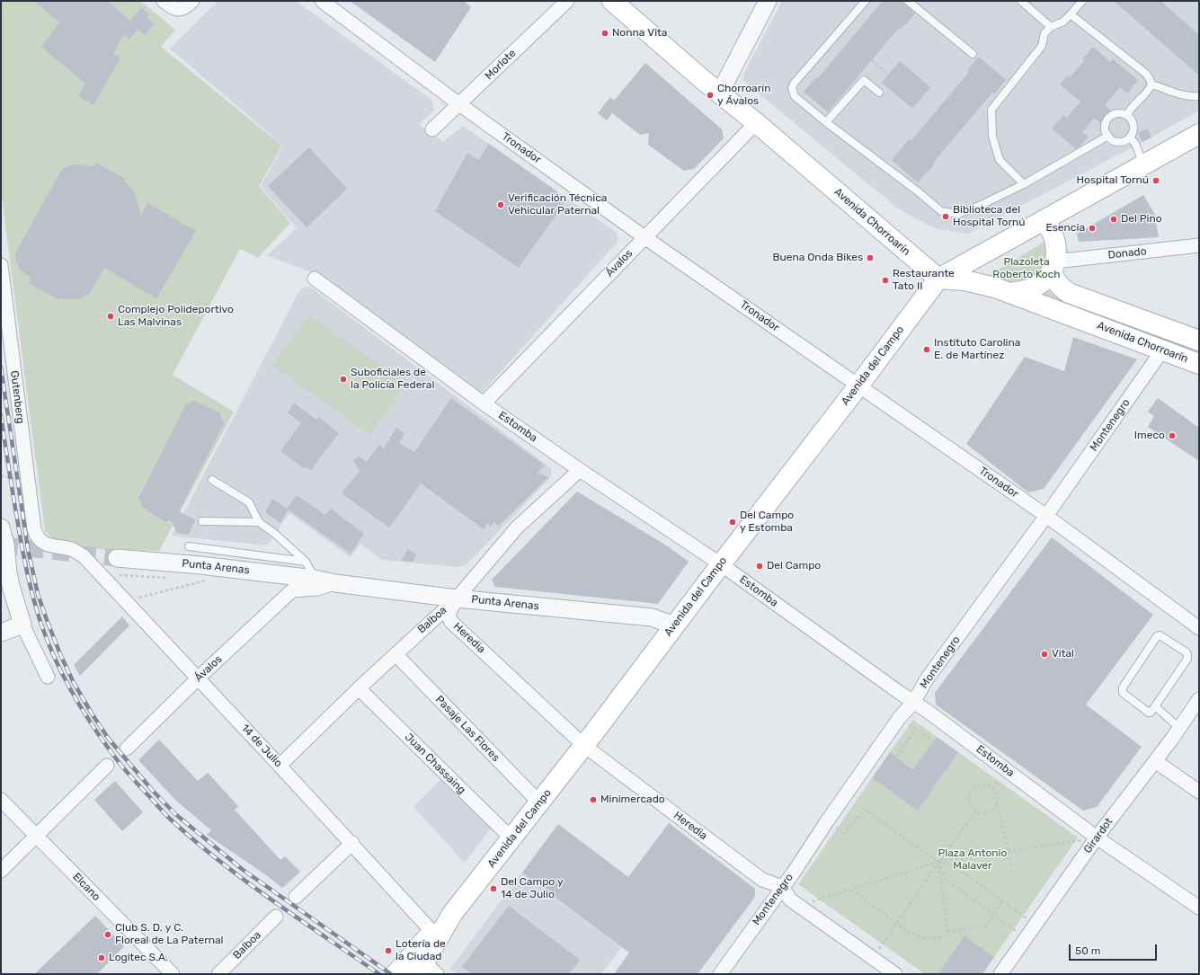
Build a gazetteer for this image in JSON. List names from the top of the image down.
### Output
{
  "streets": {
    "main road": ["Avenida Chorroarín", "Avenida del Campo"],
    "street": [
      "Morlote",
      "Tronador",
      "Donado",
      "Ávalos",
      "Gutenberg",
      "Montenegro",
      "Estomba",
      "Punta Arenas",
      "Balboa",
      "Heredia",
      "Pasaje Las Flores",
      "14 de Julio",
      "Juan Chassaing",
      "Girardot",
      "Elcano"
    ]
  },
  "crossings": [
    ["Morlote", "Tronador"],
    ["Tronador", "Ávalos"],
    ["Tronador", "Avenida del Campo"],
    ["Tronador", "Montenegro"],
    ["Avenida Chorroarín", "Donado"],
    ["Avenida Chorroarín", "Ávalos"],
    ["Avenida Chorroarín", "Avenida del Campo"],
    ["Avenida Chorroarín", "Montenegro"],
    ["Ávalos", "Estomba"],
    ["Ávalos", "Punta Arenas"],
    ["Ávalos", "14 de Julio"],
    ["Avenida del Campo", "Estomba"],
    ["Avenida del Campo", "Punta Arenas"],
    ["Avenida del Campo", "Heredia"],
    ["Avenida del Campo", "Pasaje Las Flores"],
    ["Avenida del Campo", "14 de Julio"],
    ["Avenida del Campo", "Juan Chassaing"],
    ["Gutenberg", "14 de Julio"],
    ["Montenegro", "Estomba"],
    ["Montenegro", "Heredia"],
    ["Estomba", "Balboa"],
    ["Estomba", "Girardot"],
    ["Punta Arenas", "Balboa"],
    ["Punta Arenas", "Heredia"],
    ["Balboa", "Heredia"],
    ["Balboa", "Pasaje Las Flores"],
    ["Balboa", "14 de Julio"],
    ["Balboa", "Juan Chassaing"]
  ],
  "parks": ["Plazoleta Roberto Koch", "Plaza Antonio Malaver"],
  "places": [
    "Nonna Vita",
    "Chorroarín y Ávalos",
    "Hospital Tornú",
    "Verificación Técnica Vehicular Paternal",
    "Biblioteca del Hospital Tornú",
    "Del Pino",
    "Esencia",
    "Buena Onda Bikes",
    "Restaurante Tato II",
    "Complejo Polideportivo Las Malvinas",
    "Instituto Carolina E. de Martínez",
    "Suboficiales de la Policía Federal",
    "Imeco",
    "Del Campo y Estomba",
    "Del Campo",
    "Vital",
    "Minimercado",
    "Del Campo y 14 de Julio",
    "Club S. D. y C. Floreal de La Paternal",
    "Lotería de la Ciudad",
    "Logitec S.A."
  ],
  "scale_bar": "50 m"
}
